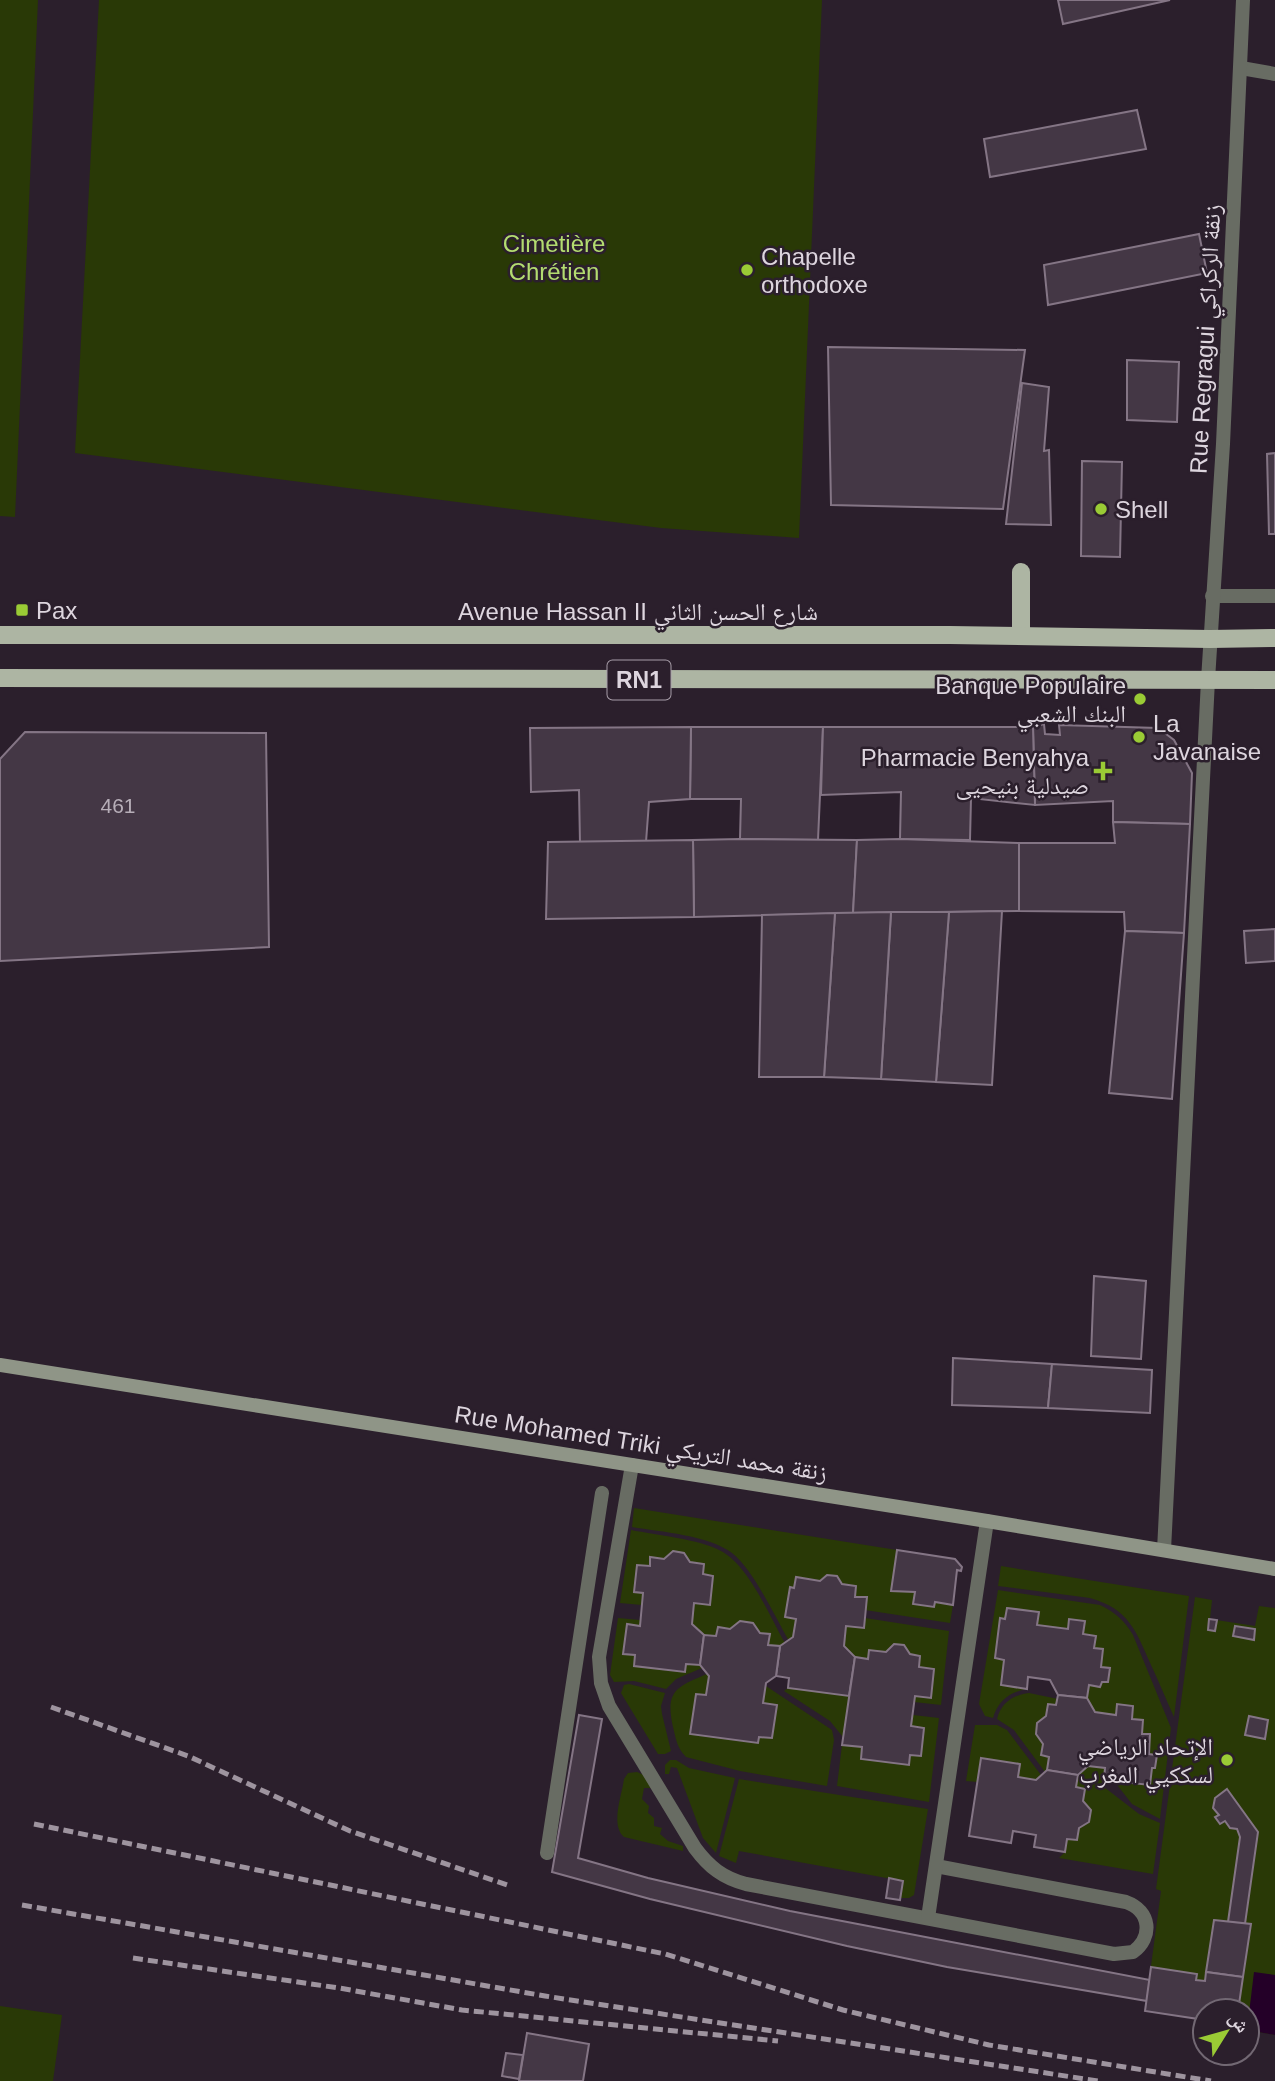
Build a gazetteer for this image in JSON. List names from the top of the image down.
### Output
{
  "streets": {
    "main road": ["Avenue Hassan II شارع الحسن الثاني", "RN1"],
    "street": ["Rue Regragui زنقة الركراكي", "Rue Mohamed Triki زنقة محمد التريكي"]
  },
  "crossings": [
    ["Rue Regragui زنقة الركراكي", "Avenue Hassan II شارع الحسن الثاني"],
    ["Rue Regragui زنقة الركراكي", "RN1"],
    ["Rue Regragui زنقة الركراكي", "Rue Mohamed Triki زنقة محمد التريكي"]
  ],
  "parks": ["Cimetière Chrétien"],
  "places": {
    "other": [
      "Chapelle orthodoxe",
      "Shell",
      "Banque Populaire البنك الشعبي",
      "La Javanaise",
      "الإتحاد الرياضي لسككيي المغرب"
    ],
    "transit": ["Pax"],
    "health": ["Pharmacie Benyahya صيدلية بنيحيى"]
  },
  "house_numbers": ["461"],
  "north": "top right"
}
